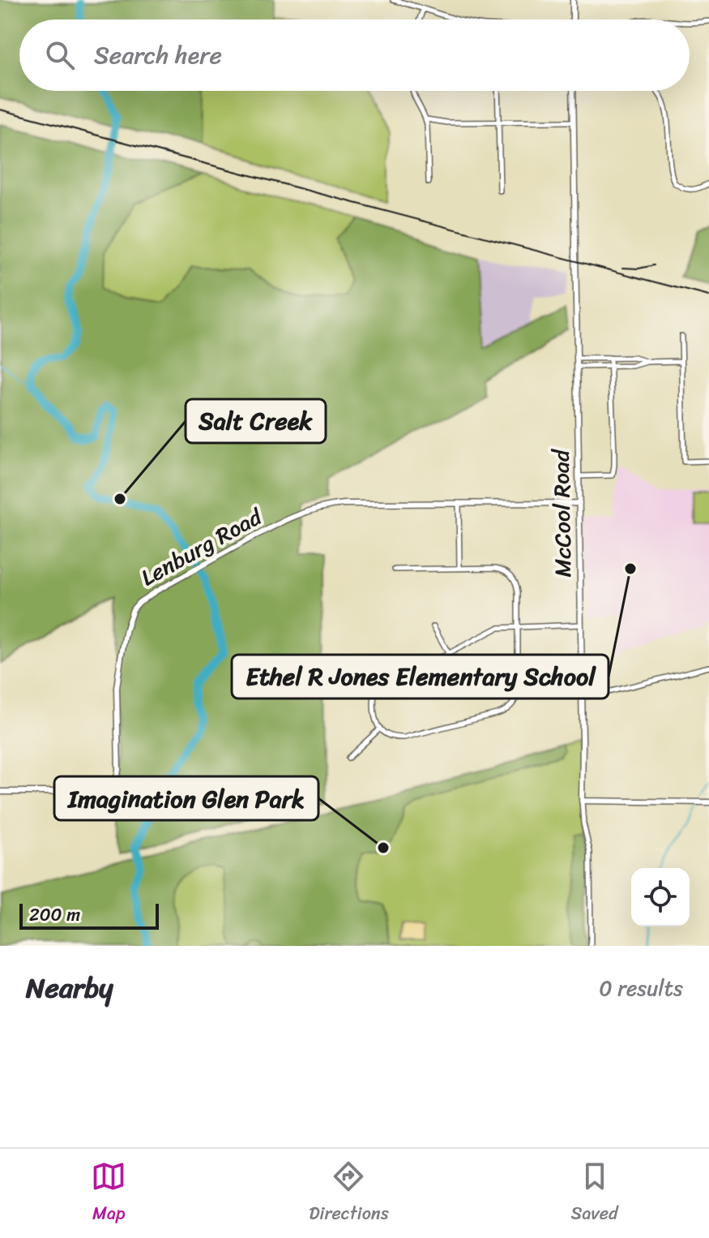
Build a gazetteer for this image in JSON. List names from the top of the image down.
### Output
{
  "streets": {
    "street": ["McCool Road", "Lenburg Road"]
  },
  "crossings": [
    ["McCool Road", "Lenburg Road"]
  ],
  "places": ["Salt Creek", "Ethel R Jones Elementary School", "Imagination Glen Park"],
  "scale_bar": "200 m",
  "page": {
    "search": "Search here",
    "scale": "200 m",
    "heading": ["Nearby", "0 results"],
    "nav": ["Map", "Directions", "Saved"]
  }
}
